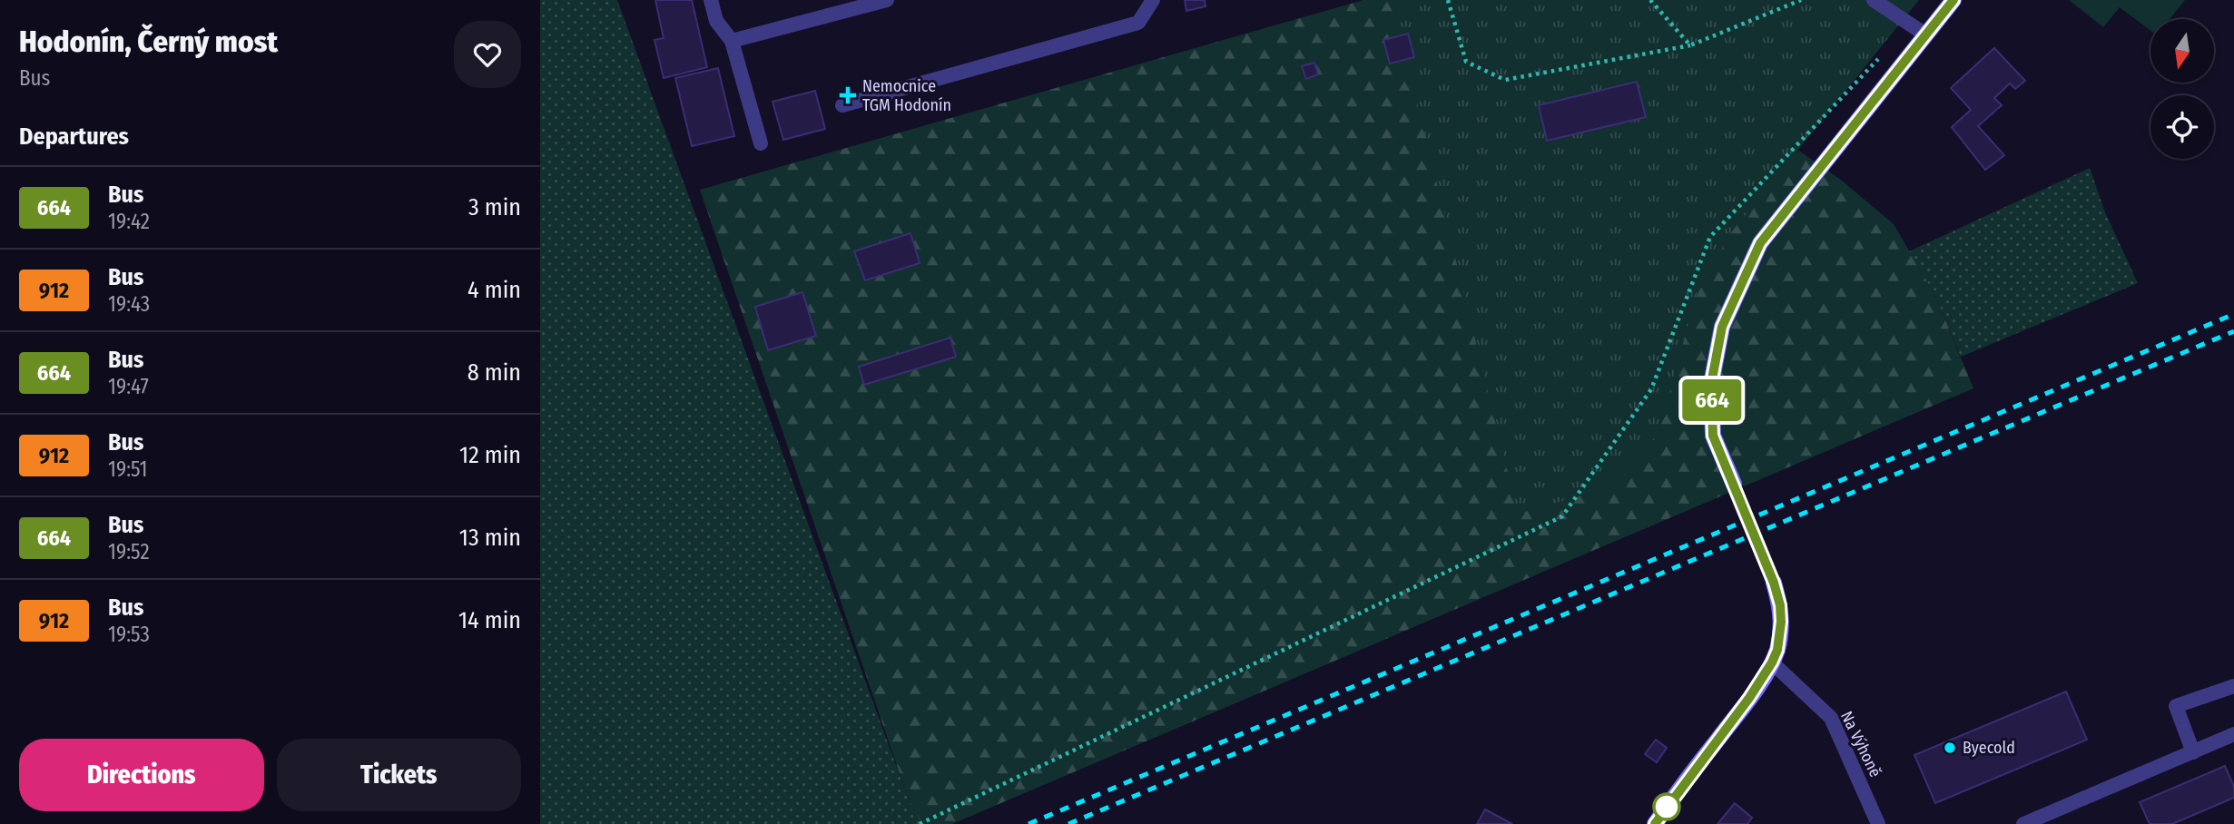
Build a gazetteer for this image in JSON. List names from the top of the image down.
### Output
{
  "streets": {
    "lane": ["Na Výhoně"]
  },
  "places": {
    "health": ["Nemocnice TGM Hodonín"],
    "other": ["Byecold"]
  },
  "lines": ["bus line 664"],
  "north": "bottom",
  "page": {
    "heading": [
      ["Hodonín, Černý most", "Bus"],
      "Departures"
    ],
    "on_map": "664",
    "list": [
      {
        "mark": "664",
        "name": "Bus",
        "note": "19:42",
        "value": "3 min"
      },
      {
        "mark": "912",
        "name": "Bus",
        "note": "19:43",
        "value": "4 min"
      },
      {
        "mark": "664",
        "name": "Bus",
        "note": "19:47",
        "value": "8 min"
      },
      {
        "mark": "912",
        "name": "Bus",
        "note": "19:51",
        "value": "12 min"
      },
      {
        "mark": "664",
        "name": "Bus",
        "note": "19:52",
        "value": "13 min"
      },
      {
        "mark": "912",
        "name": "Bus",
        "note": "19:53",
        "value": "14 min"
      }
    ],
    "buttons": ["Directions", "Tickets"]
  }
}
